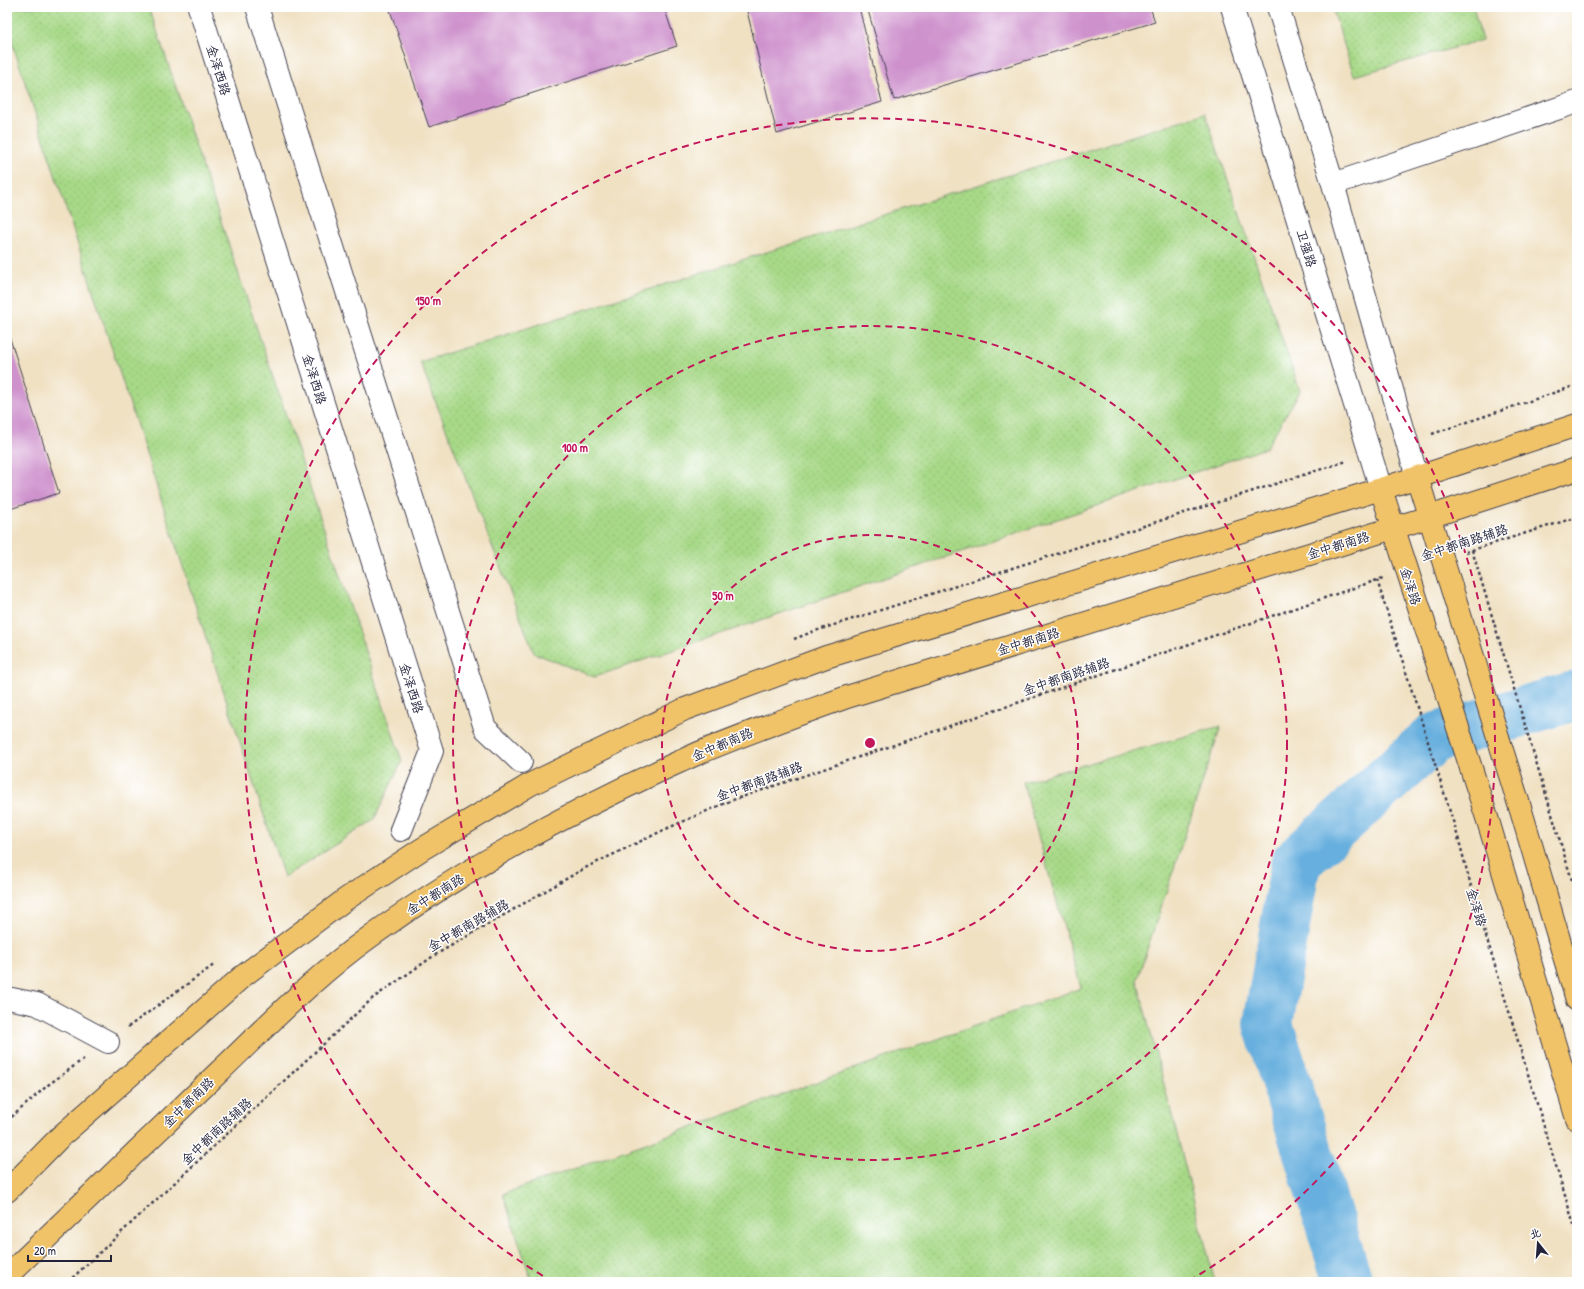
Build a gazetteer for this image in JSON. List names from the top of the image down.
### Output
{
  "streets": {
    "main road": ["金中都南路", "金泽路"],
    "street": ["金泽西路", "卫强路"],
    "path": ["金中都南路辅路"]
  },
  "crossings": [
    ["卫强路", "金泽路"],
    ["金中都南路辅路", "金泽路"],
    ["金中都南路", "金泽路"]
  ],
  "scale_bar": "20 m",
  "north": "top",
  "rings": ["150 m", "100 m", "50 m"]
}
